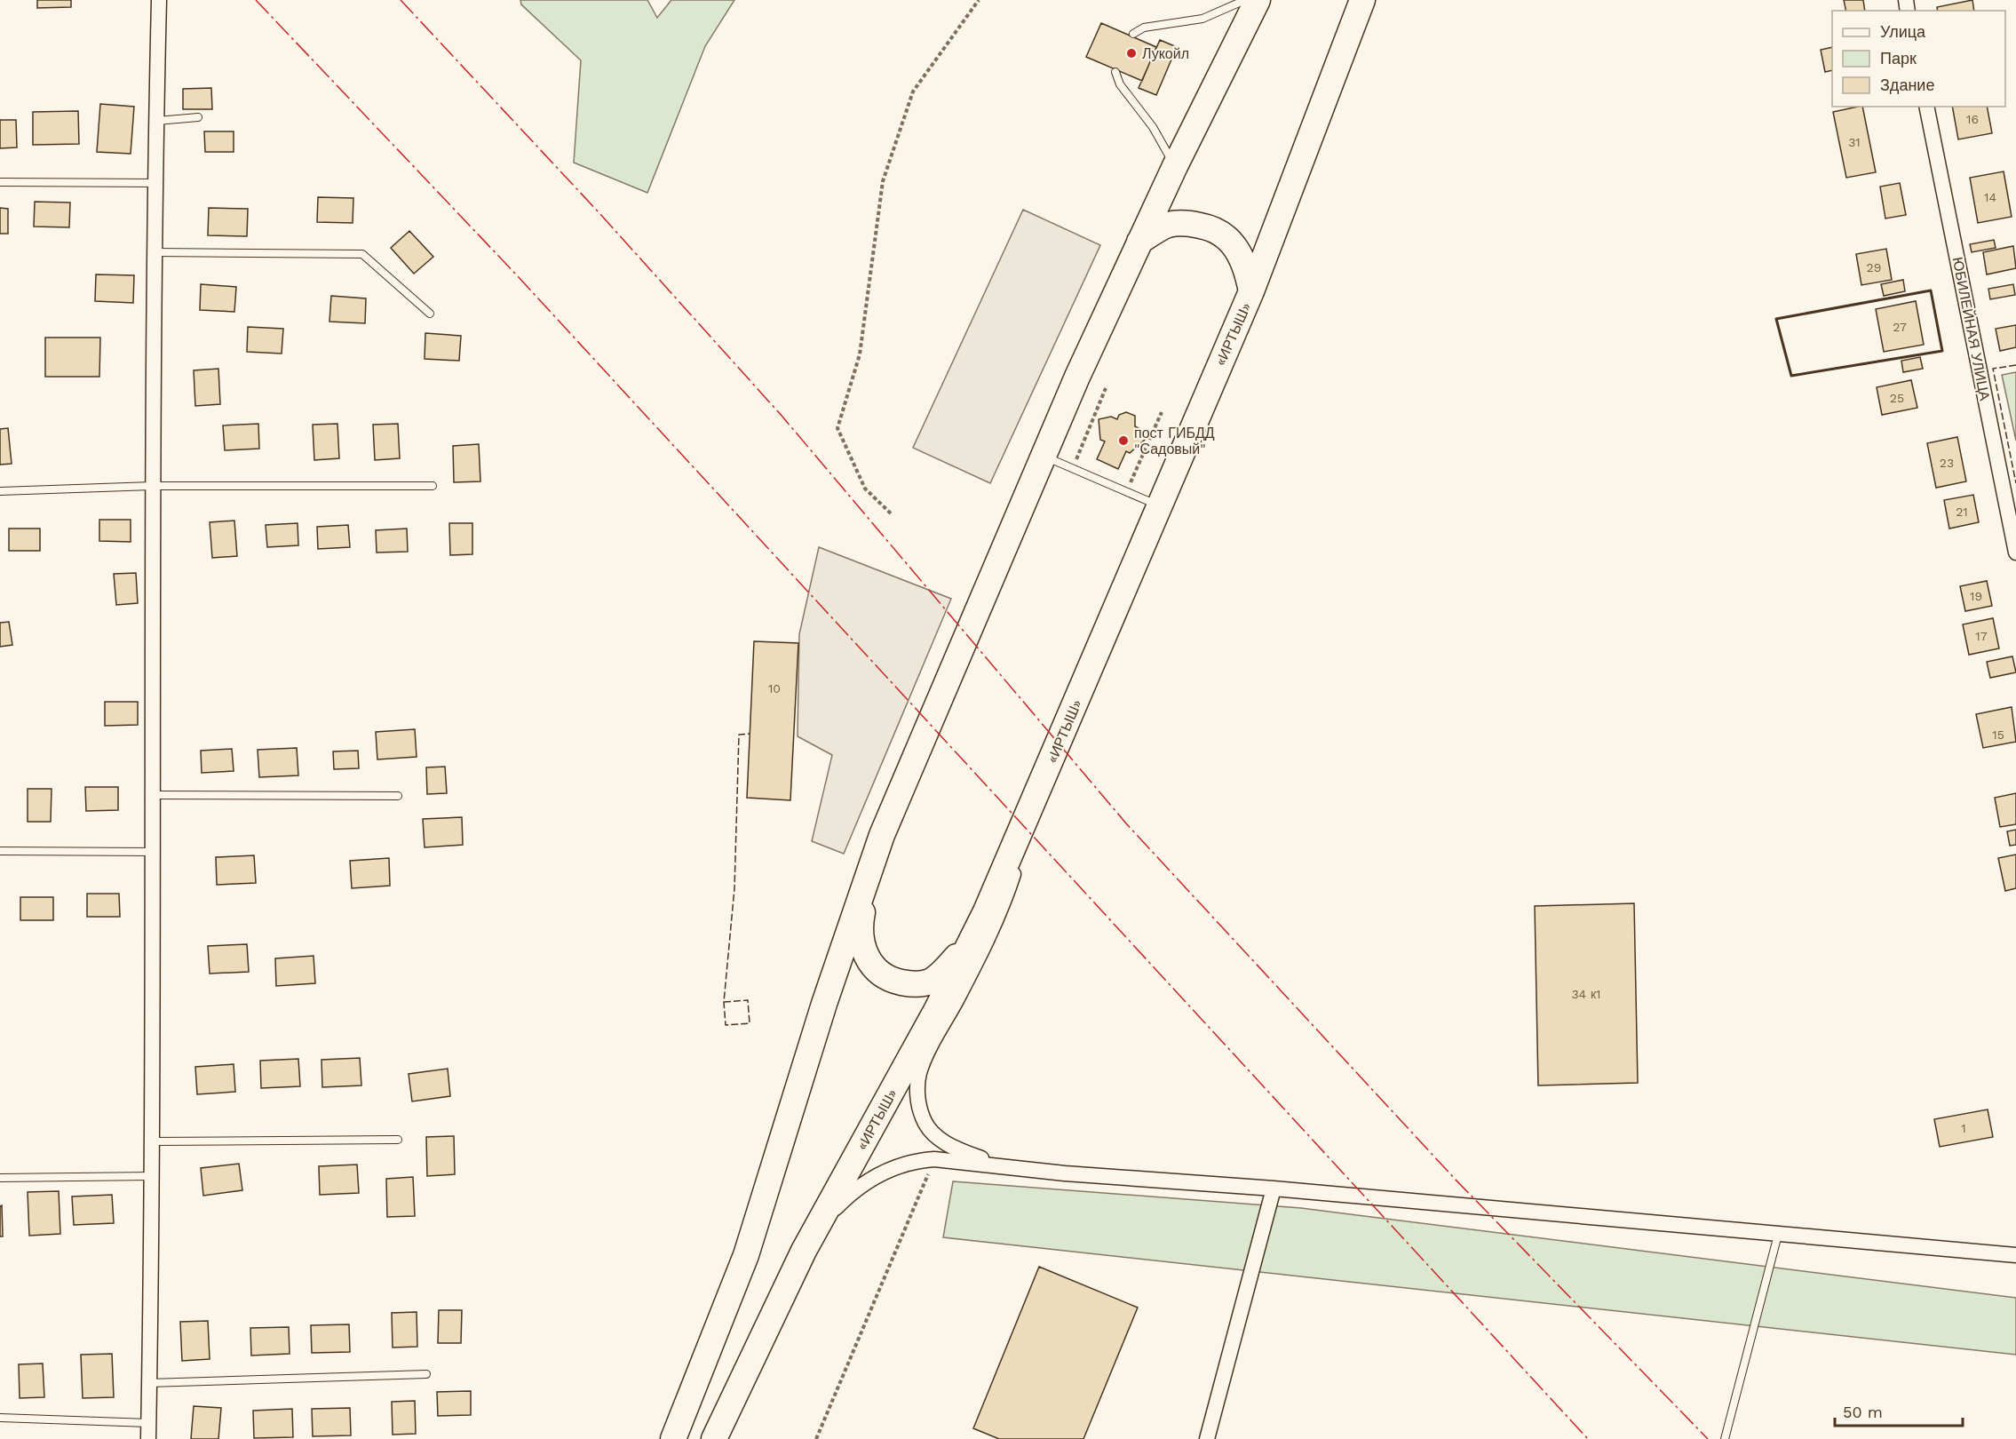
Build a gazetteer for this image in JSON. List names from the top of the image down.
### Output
{
  "streets": {
    "highway": ["«ИРТЫШ»"],
    "street": ["ЮБИЛЕЙНАЯ УЛИЦА"]
  },
  "places": ["Лукойл", "пост ГИБДД \"Садовый\""],
  "house_numbers": [
    "16",
    "31",
    "14",
    "29",
    "27",
    "25",
    "23",
    "21",
    "19",
    "17",
    "10",
    "15",
    "34 к1",
    "1"
  ],
  "legend": ["Улица", "Парк", "Здание"],
  "scale_bar": "50 m"
}
